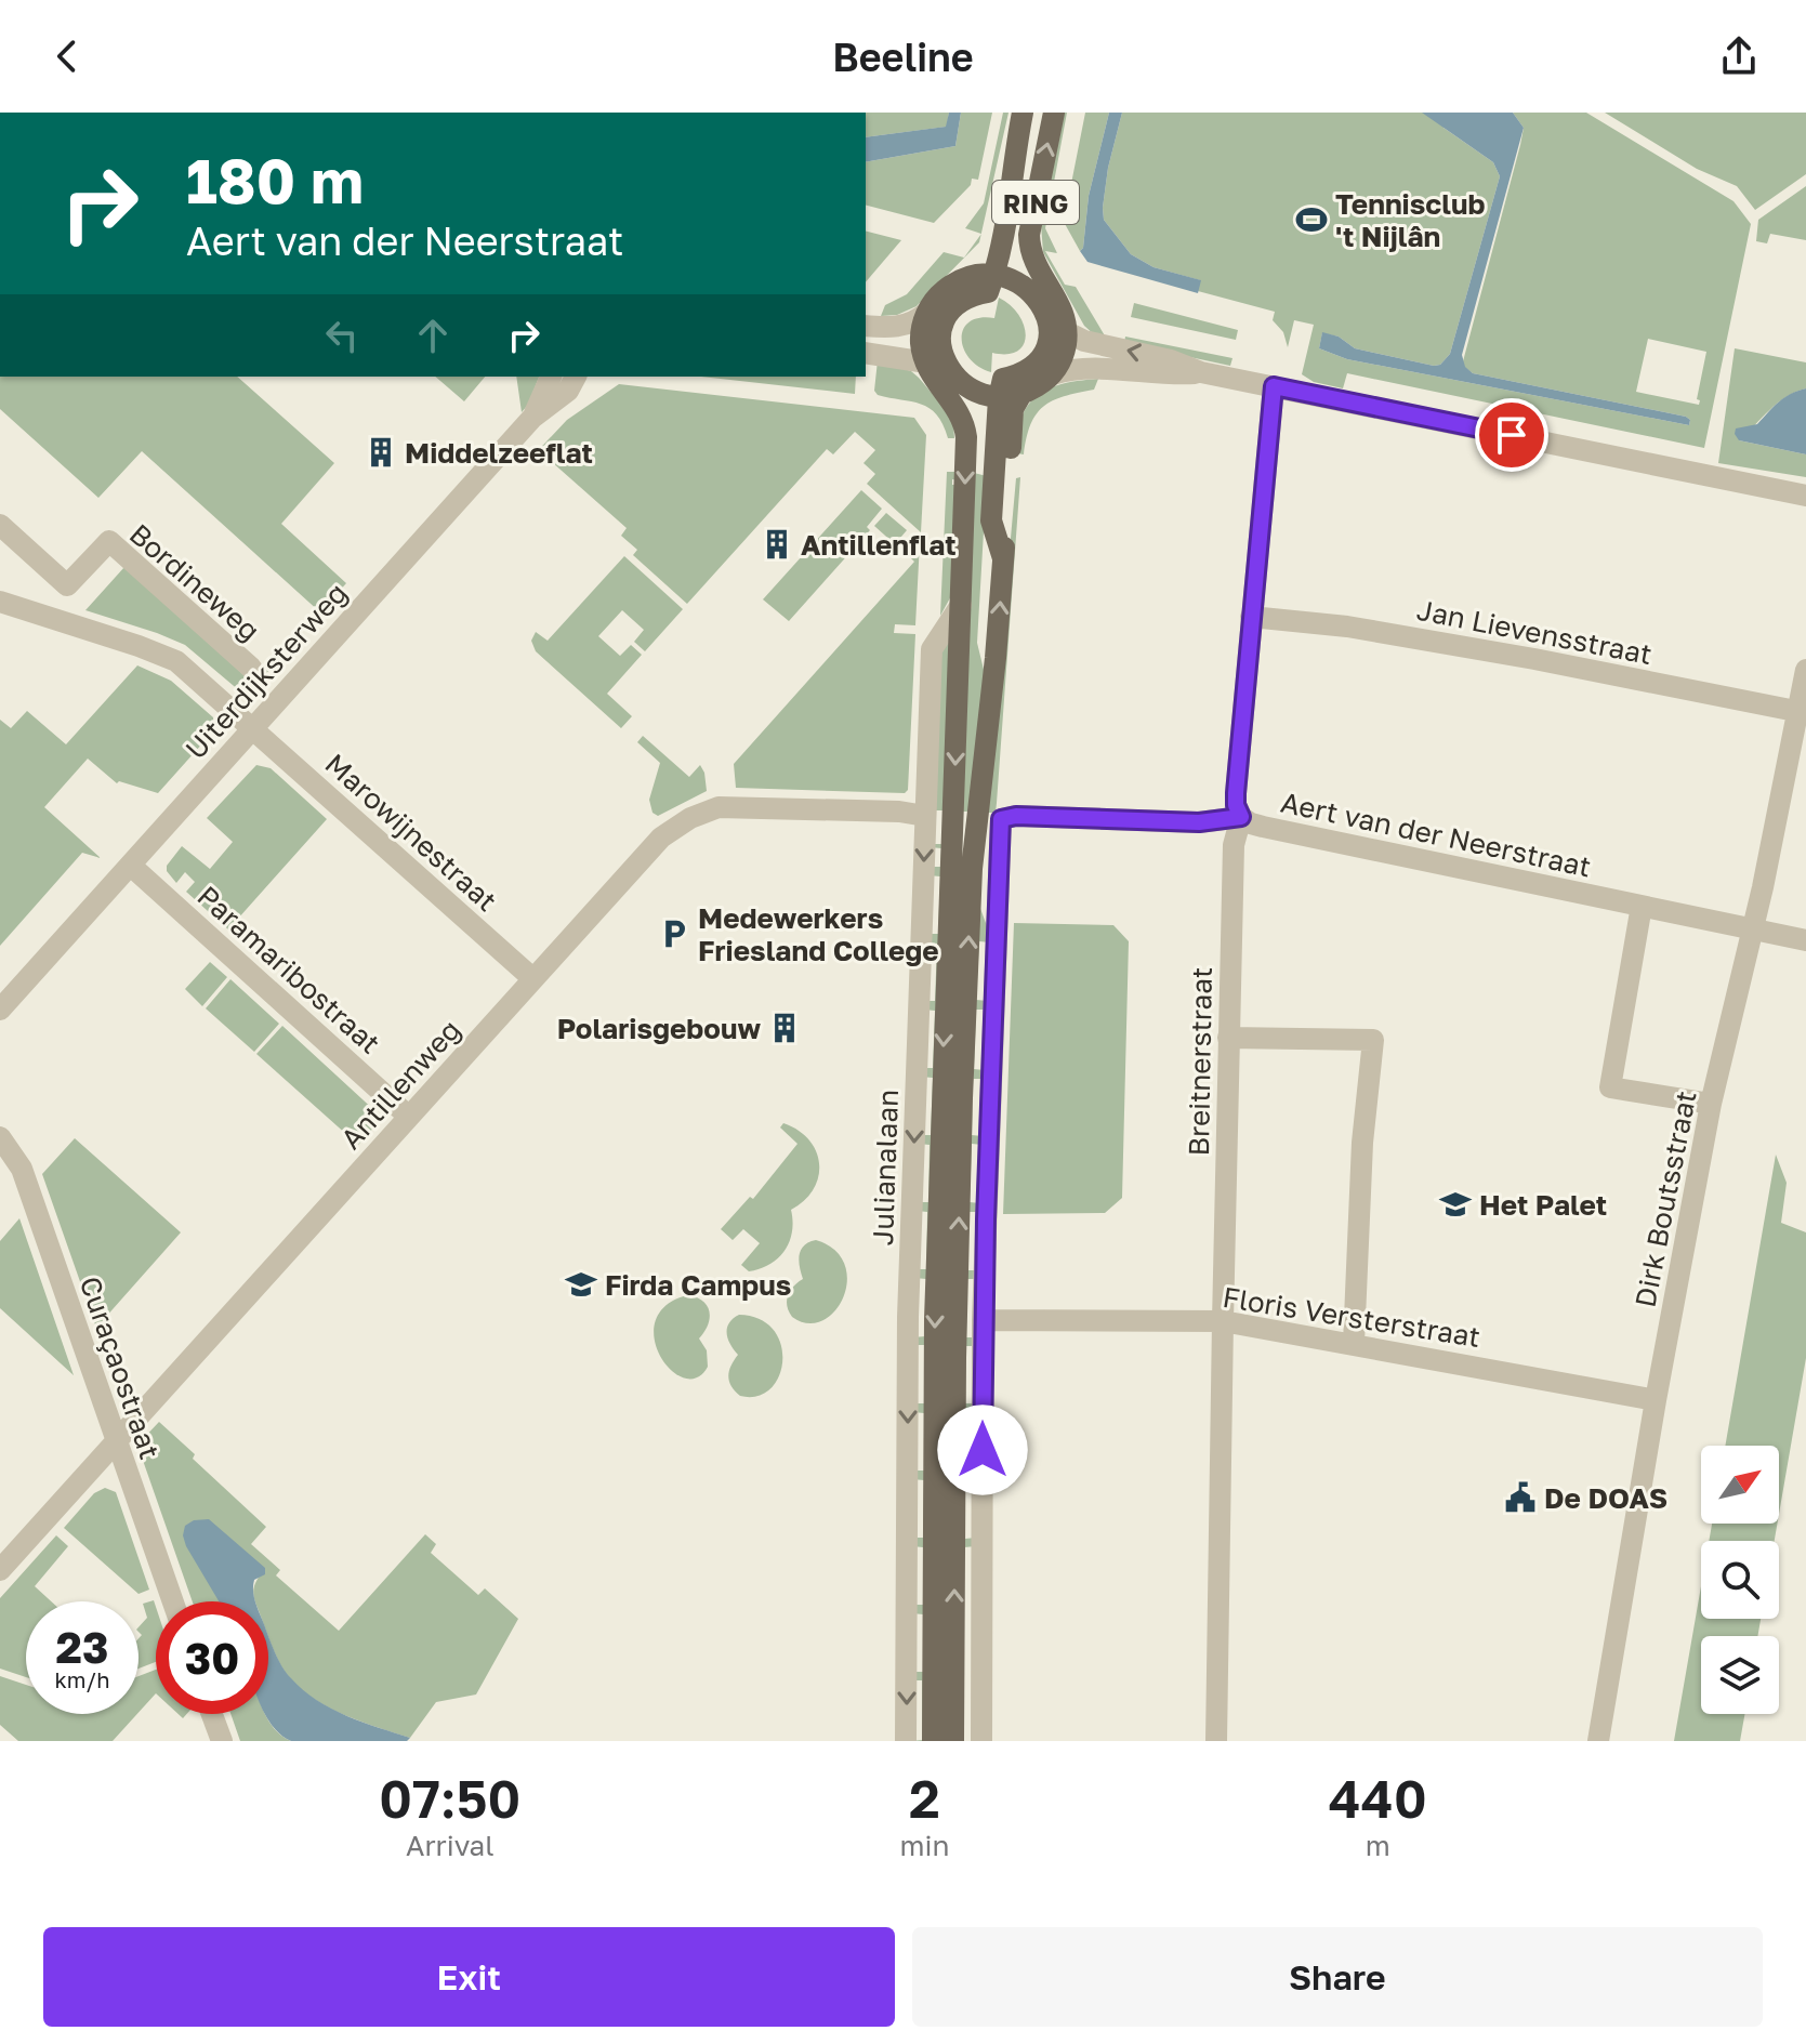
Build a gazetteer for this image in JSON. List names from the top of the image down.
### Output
{
  "streets": {
    "main road": ["RING", "Julianalaan"],
    "street": [
      "Bordineweg",
      "Jan Lievensstraat",
      "Uiterdijksterweg",
      "Marowijnestraat",
      "Aert van der Neerstraat",
      "Paramaribostraat",
      "Breitnerstraat",
      "Antillenweg",
      "Dirk Boutsstraat",
      "Floris Versterstraat",
      "Curaçaostraat"
    ]
  },
  "crossings": [
    ["Jan Lievensstraat", "Breitnerstraat"],
    ["Jan Lievensstraat", "Dirk Boutsstraat"],
    ["Uiterdijksterweg", "Marowijnestraat"],
    ["Uiterdijksterweg", "Paramaribostraat"],
    ["Marowijnestraat", "Antillenweg"],
    ["Aert van der Neerstraat", "Breitnerstraat"],
    ["Aert van der Neerstraat", "Dirk Boutsstraat"],
    ["Paramaribostraat", "Antillenweg"],
    ["Breitnerstraat", "Floris Versterstraat"],
    ["Antillenweg", "Julianalaan"],
    ["Antillenweg", "Curaçaostraat"],
    ["Dirk Boutsstraat", "Floris Versterstraat"]
  ],
  "places": {
    "sports": ["Tennisclub 't Nijlân"],
    "building": ["Middelzeeflat", "Antillenflat", "Polarisgebouw"],
    "parking": ["Medewerkers Friesland College"],
    "school or university": ["Het Palet", "Firda Campus"],
    "public building": ["De DOAS"]
  },
  "north": "top right",
  "page": {
    "header": "Beeline",
    "turn": ["180 m", "Aert van der Neerstraat"],
    "speed": "23 km/h",
    "limit": "30",
    "eta": [
      "07:50",
      "Arrival",
      "2",
      "min",
      "440",
      "m"
    ],
    "buttons": ["Exit", "Share"]
  }
}
